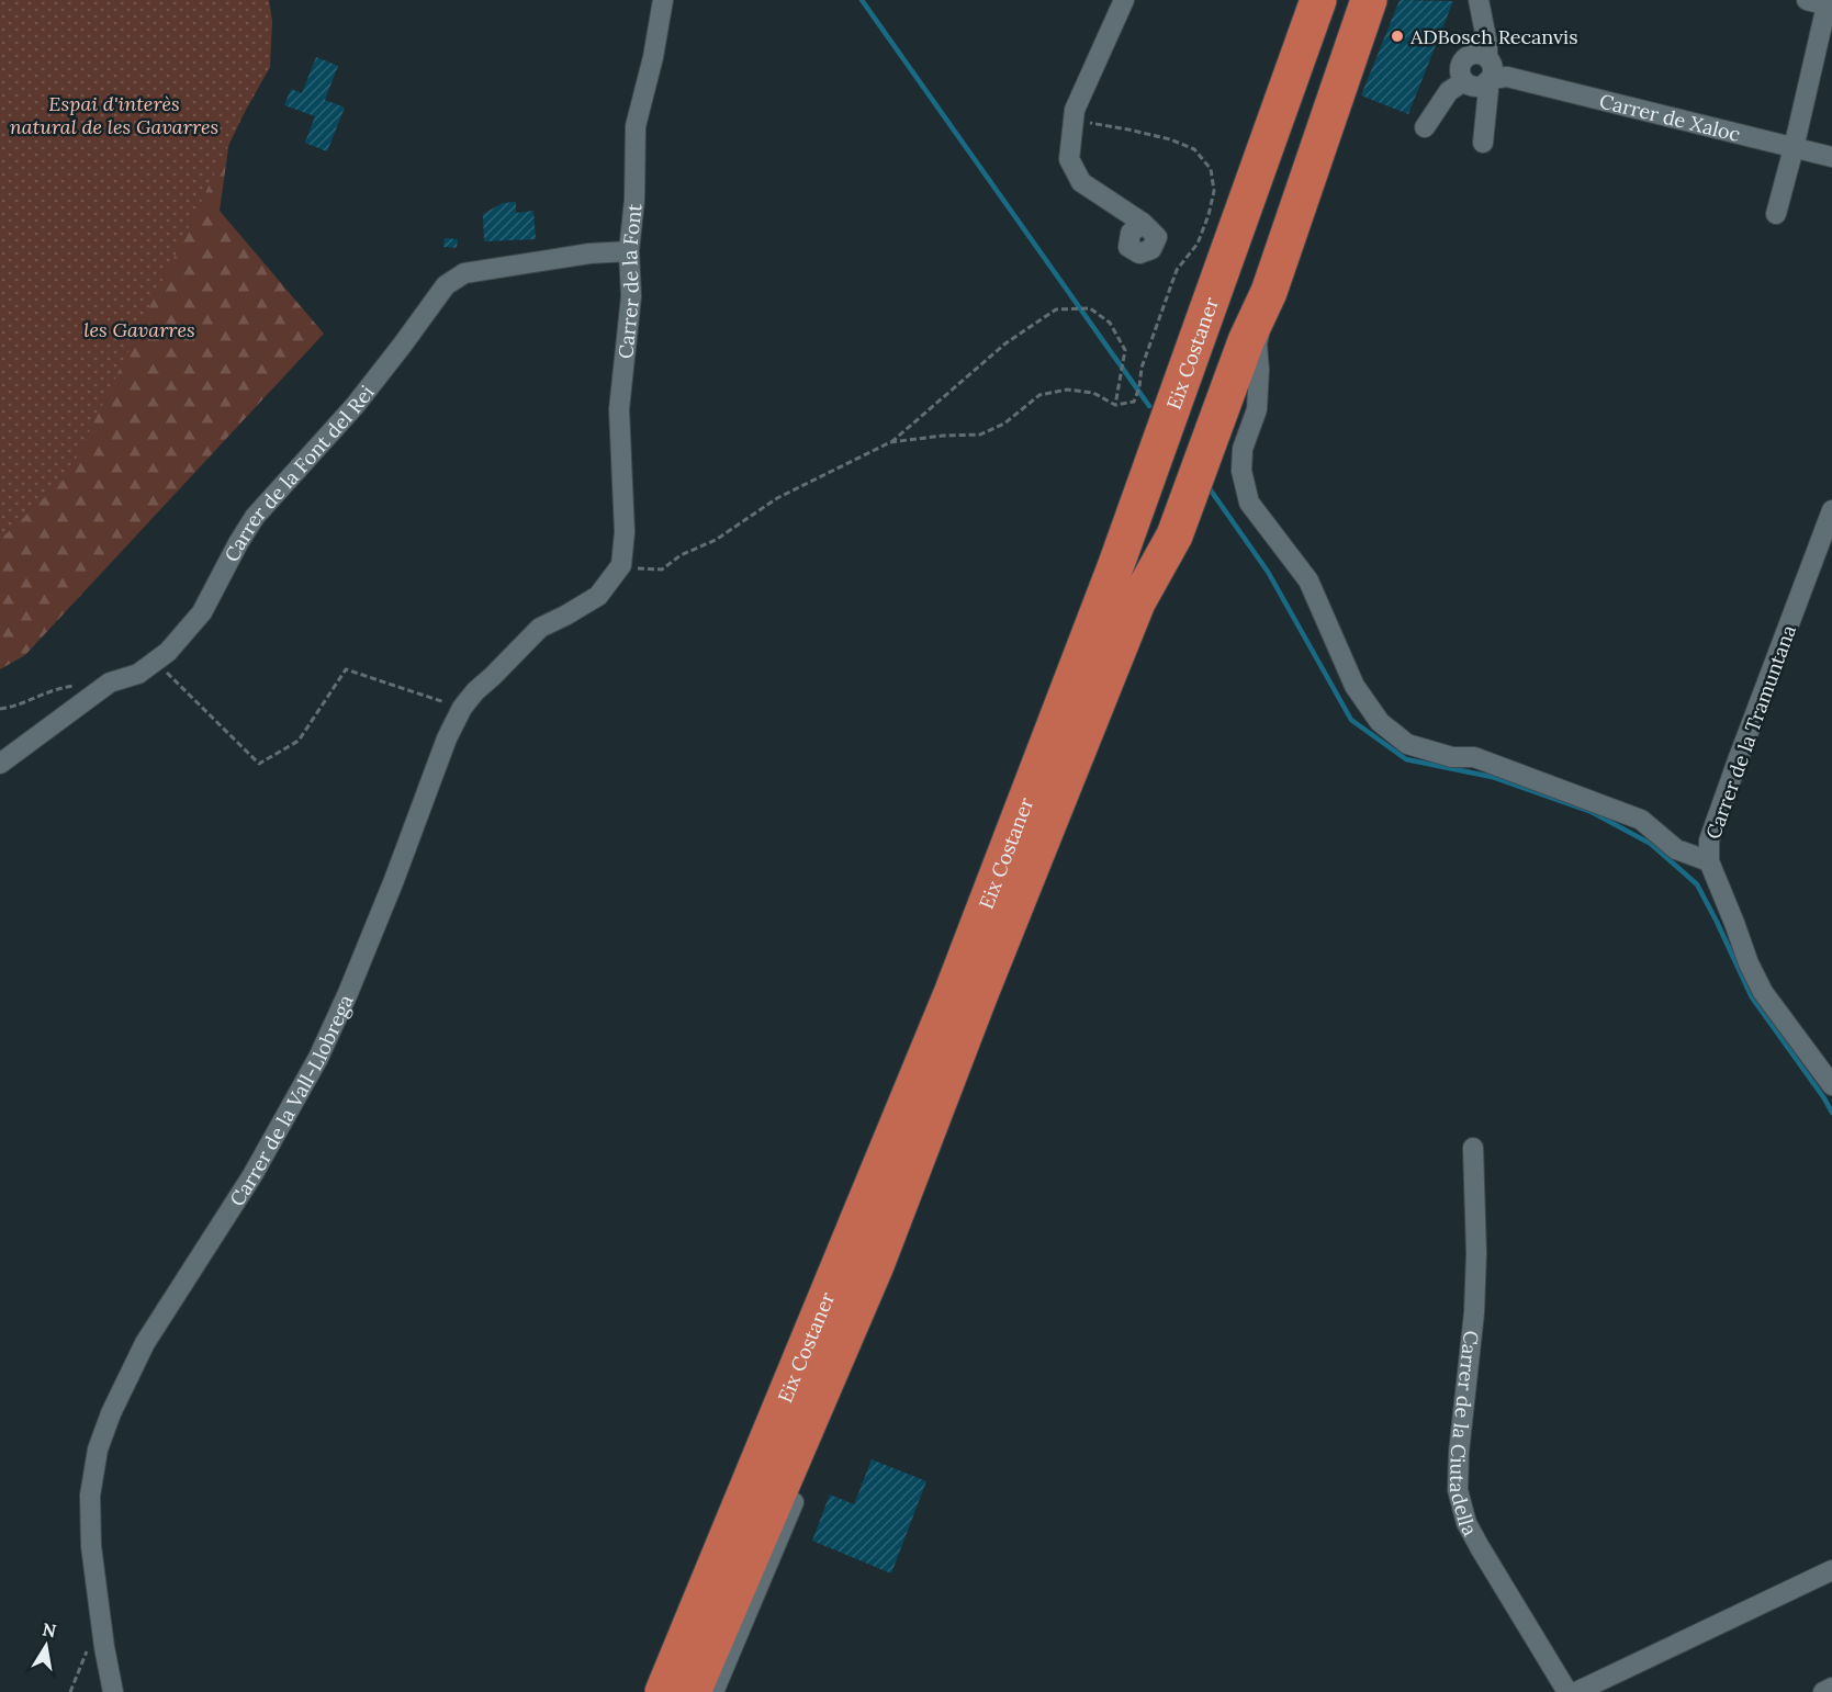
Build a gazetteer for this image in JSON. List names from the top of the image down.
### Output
{
  "streets": {
    "highway": ["Eix Costaner"],
    "street": [
      "Carrer de Xaloc",
      "Carrer de la Font",
      "Carrer de la Font del Rei",
      "Carrer de la Tramuntana",
      "Carrer de la Vall-Llobrega",
      "Carrer de la Ciutadella"
    ]
  },
  "crossings": [
    ["Carrer de la Font", "Carrer de la Font del Rei"],
    ["Carrer de la Font", "Carrer de la Vall-Llobrega"]
  ],
  "parks": ["Espai d'interès natural de les Gavarres", "les Gavarres"],
  "places": ["ADBosch Recanvis"],
  "north": "top"
}
